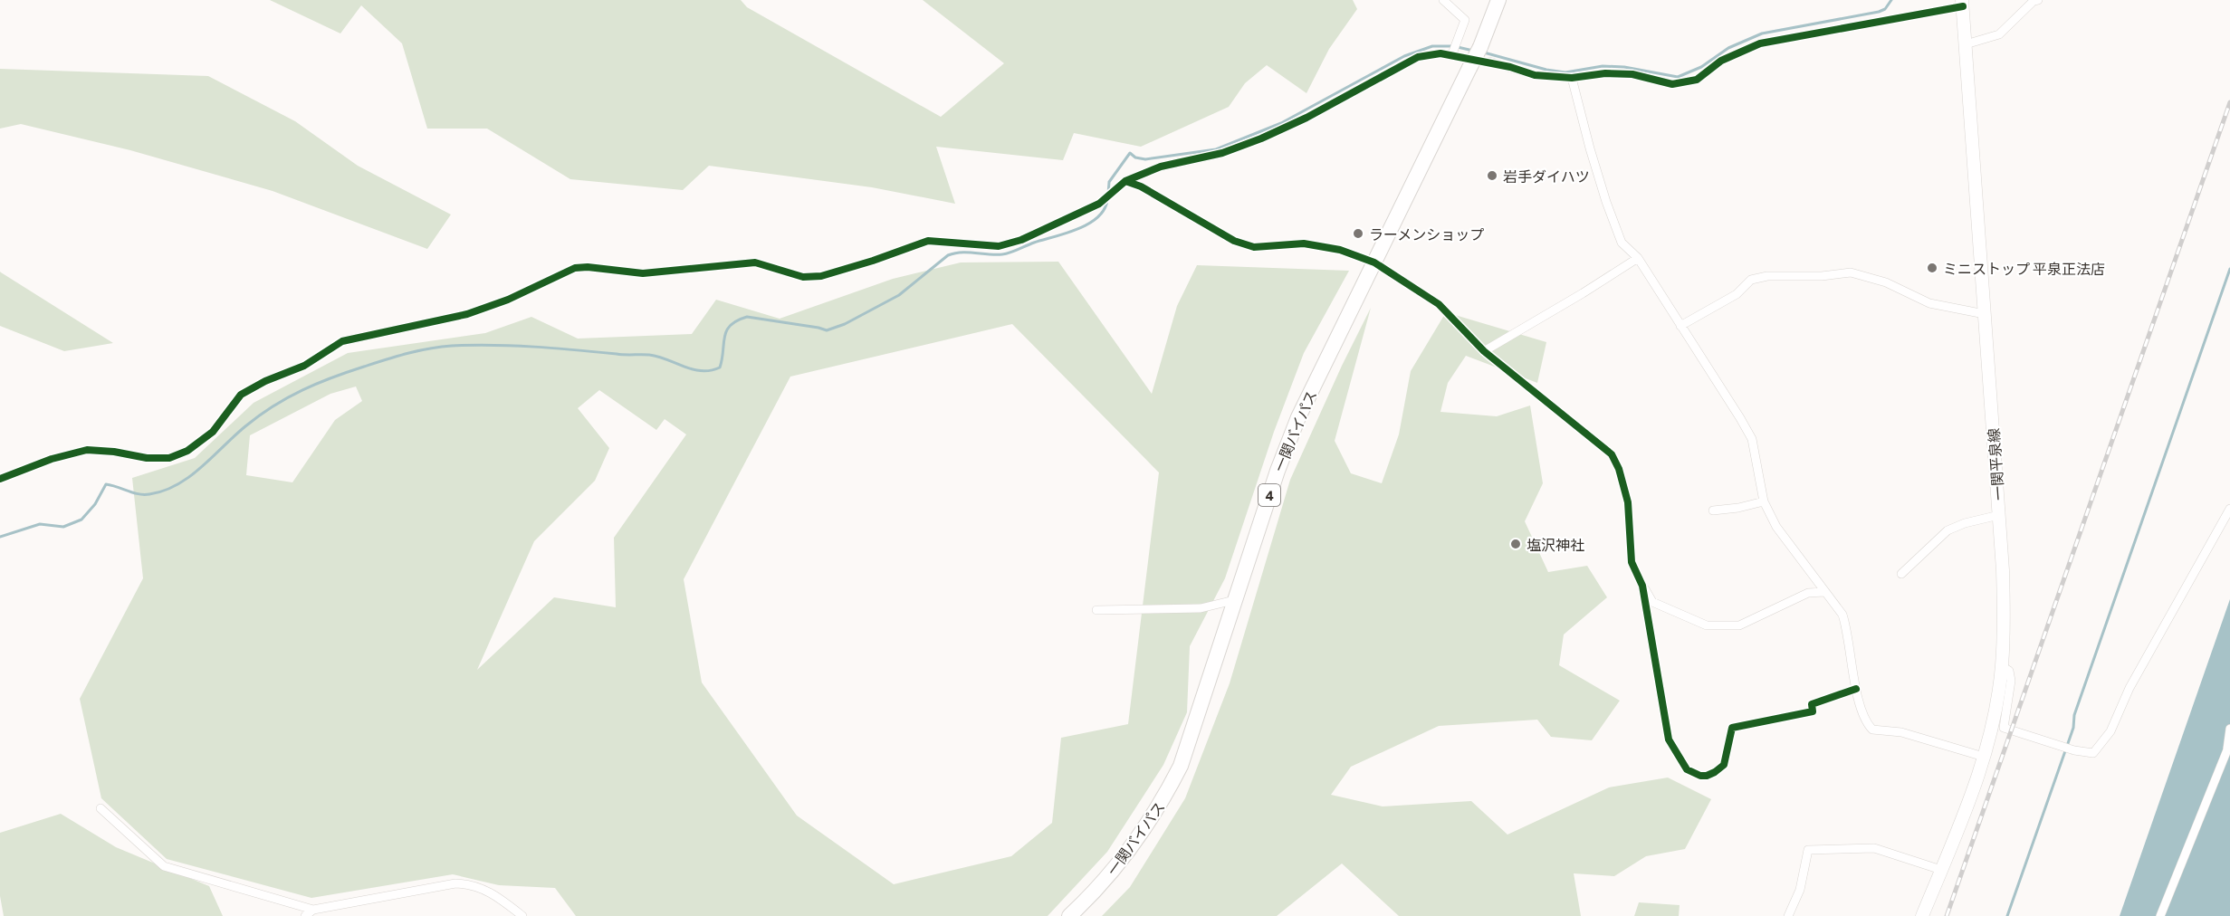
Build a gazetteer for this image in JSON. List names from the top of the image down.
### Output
{
  "streets": {
    "highway": ["一関バイパス", "4"],
    "main road": ["一関平泉線"]
  },
  "places": [
    "岩手ダイハツ",
    "ラーメンショップ",
    "ミニストップ 平泉正法店",
    "塩沢神社"
  ]
}
